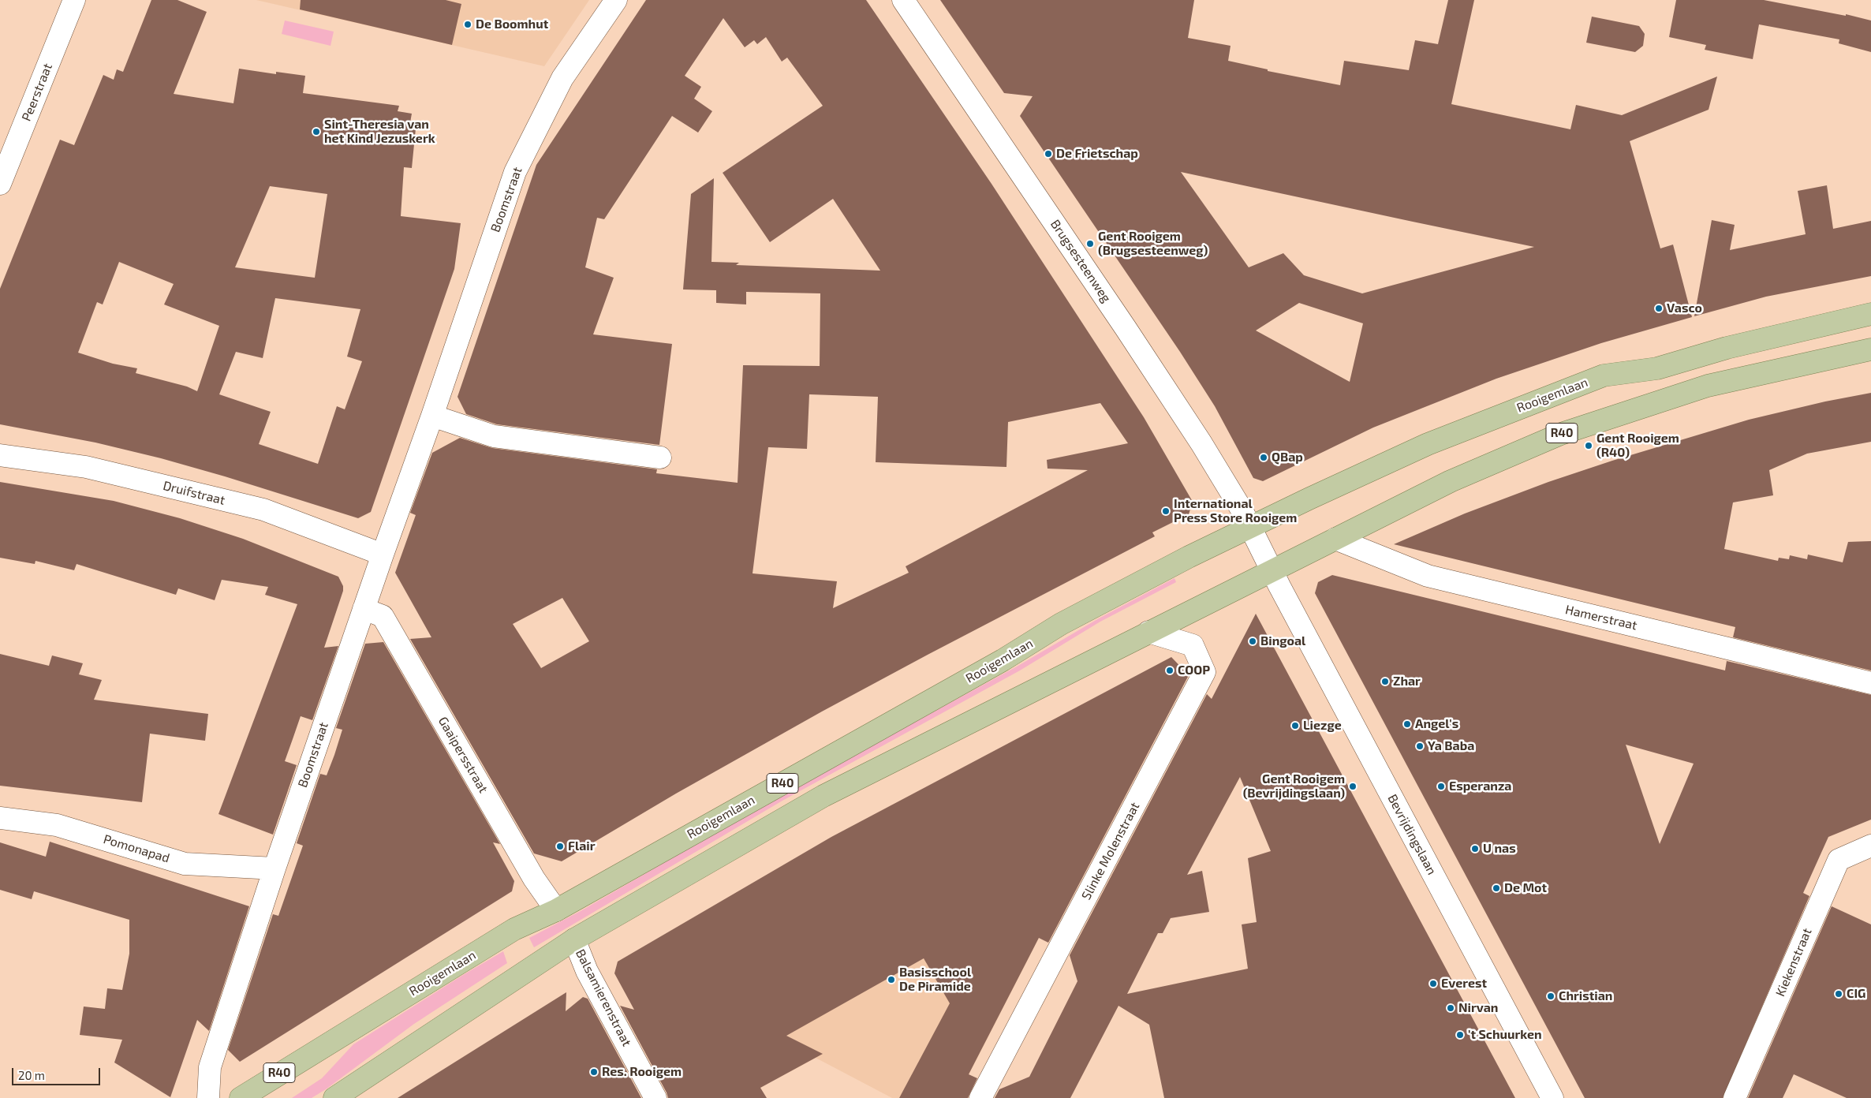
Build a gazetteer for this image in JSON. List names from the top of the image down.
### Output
{
  "streets": {
    "main road": ["Rooigemlaan", "R40"],
    "street": [
      "Peerstraat",
      "Boomstraat",
      "Brugsesteenweg",
      "Druifstraat",
      "Hamerstraat",
      "Gaaipersstraat",
      "Bevrijdingslaan",
      "Pomonapad",
      "Slinke Molenstraat",
      "Kiekenstraat",
      "Balsamierenstraat"
    ]
  },
  "crossings": [
    ["Boomstraat", "Druifstraat"],
    ["Boomstraat", "Gaaipersstraat"],
    ["Boomstraat", "Pomonapad"],
    ["Brugsesteenweg", "Rooigemlaan"],
    ["Rooigemlaan", "Gaaipersstraat"],
    ["R40", "Hamerstraat"],
    ["R40", "Bevrijdingslaan"],
    ["R40", "Slinke Molenstraat"],
    ["R40", "Balsamierenstraat"]
  ],
  "places": [
    "De Boomhut",
    "Sint-Theresia van het Kind Jezuskerk",
    "De Frietschap",
    "Gent Rooigem (Brugsesteenweg)",
    "Vasco",
    "Gent Rooigem (R40)",
    "QBap",
    "International Press Store Rooigem",
    "Bingoal",
    "COOP",
    "Zhar",
    "Angel's",
    "Liezge",
    "Ya Baba",
    "Gent Rooigem (Bevrijdingslaan)",
    "Esperanza",
    "Flair",
    "U nas",
    "De Mot",
    "Basisschool De Piramide",
    "Everest",
    "CIG",
    "Christian",
    "Nirvan",
    "'t Schuurken",
    "Res. Rooigem"
  ],
  "scale_bar": "20 m"
}
